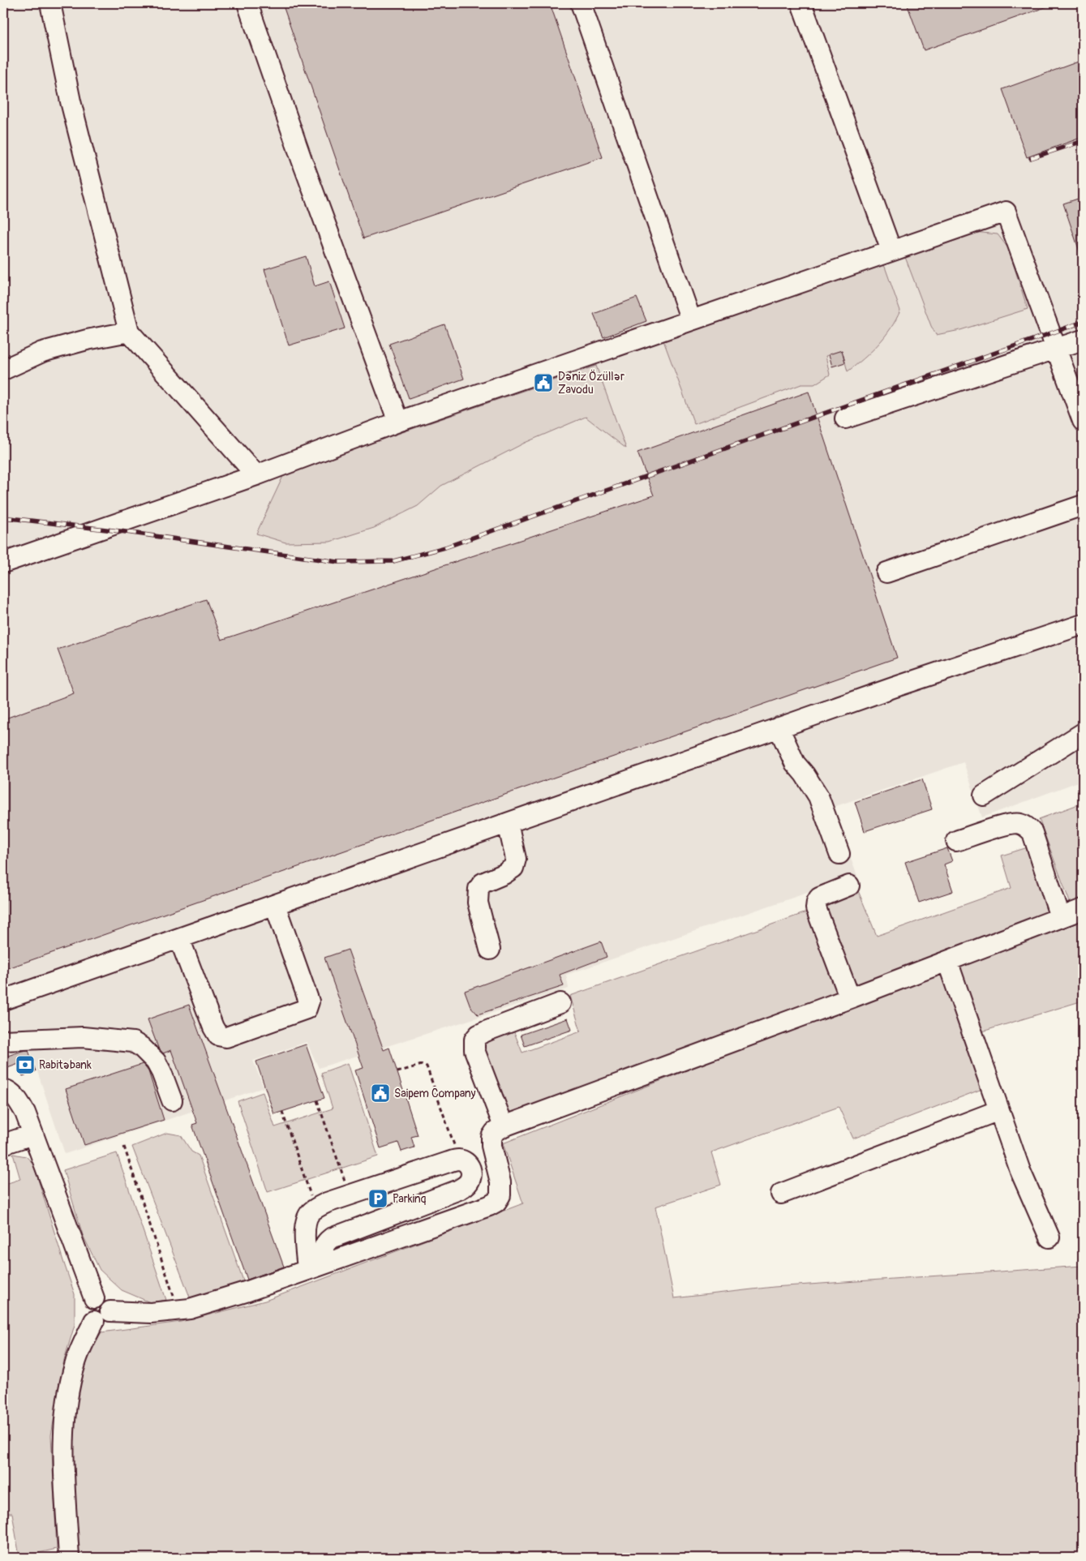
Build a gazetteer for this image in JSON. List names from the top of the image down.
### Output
{
  "places": {
    "public building": ["Dəniz Özüllər Zavodu", "Saipem Company"],
    "bank": ["Rabitəbank"],
    "parking": ["Parkinq"]
  }
}
